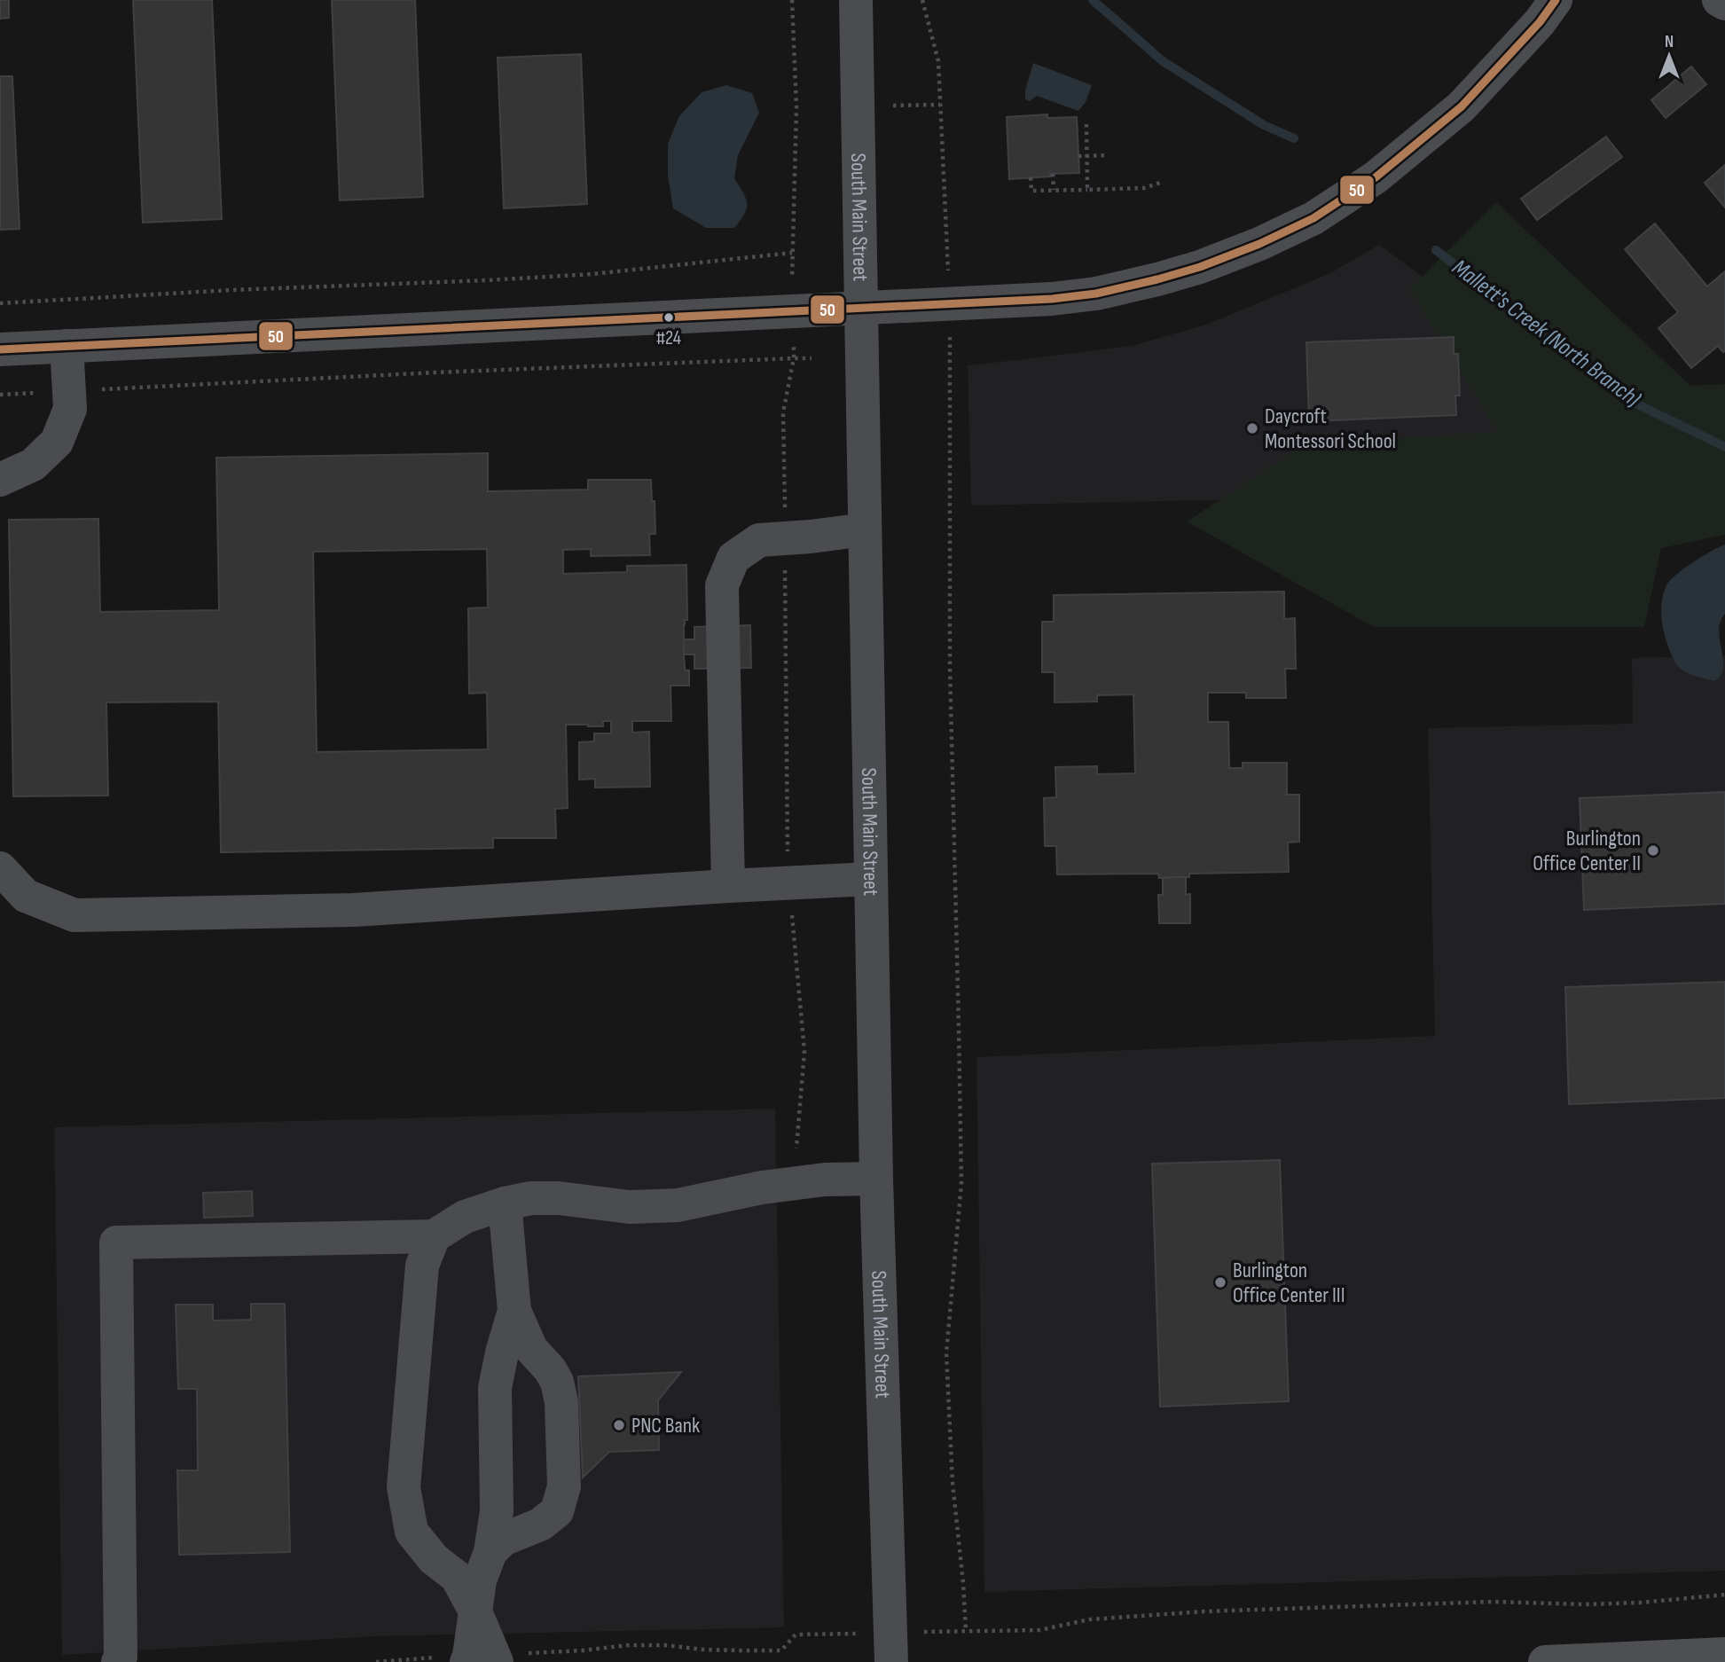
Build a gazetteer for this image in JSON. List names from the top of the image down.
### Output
{
  "streets": {
    "street": ["South Main Street"]
  },
  "water": ["Mallett's Creek (North Branch)"],
  "places": [
    "#24",
    "Daycroft Montessori School",
    "Burlington Office Center II",
    "Burlington Office Center III",
    "PNC Bank"
  ],
  "lines": ["transit line 50"],
  "north": "top"
}
